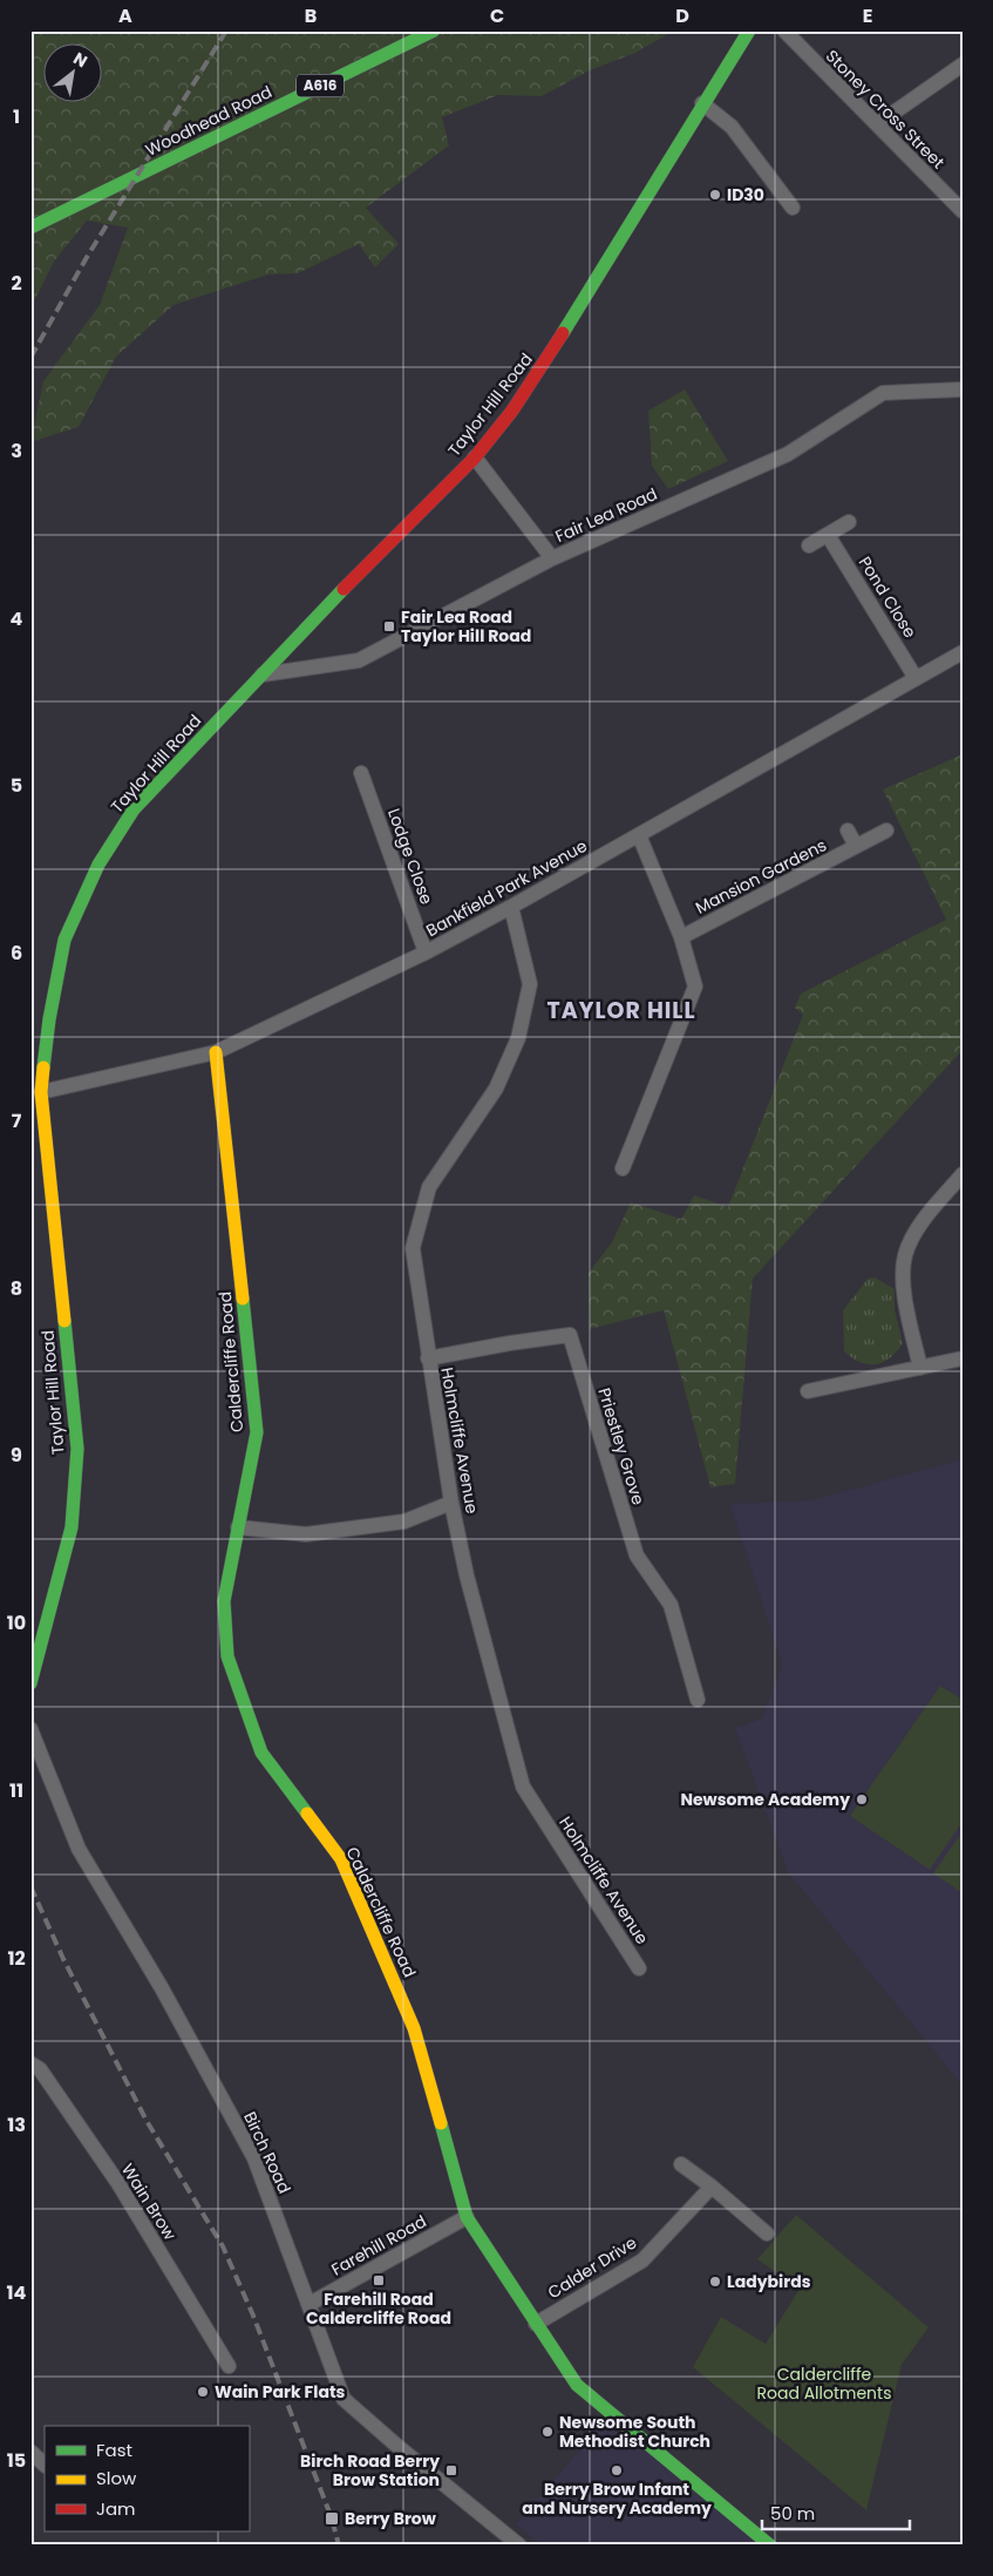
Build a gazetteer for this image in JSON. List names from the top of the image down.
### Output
{
  "streets": {
    "street": [
      "A616",
      "Stoney Cross Street",
      "Woodhead Road",
      "Taylor Hill Road",
      "Fair Lea Road",
      "Pond Close",
      "Lodge Close",
      "Mansion Gardens",
      "Bankfield Park Avenue",
      "Caldercliffe Road",
      "Holmcliffe Avenue",
      "Priestley Grove",
      "Birch Road",
      "Wain Brow",
      "Farehill Road",
      "Calder Drive"
    ]
  },
  "crossings": [
    ["Taylor Hill Road", "Fair Lea Road"],
    ["Taylor Hill Road", "Bankfield Park Avenue"],
    ["Pond Close", "Bankfield Park Avenue"],
    ["Lodge Close", "Bankfield Park Avenue"],
    ["Bankfield Park Avenue", "Caldercliffe Road"],
    ["Bankfield Park Avenue", "Holmcliffe Avenue"],
    ["Caldercliffe Road", "Farehill Road"],
    ["Caldercliffe Road", "Calder Drive"],
    ["Holmcliffe Avenue", "Priestley Grove"],
    ["Birch Road", "Farehill Road"]
  ],
  "districts": ["TAYLOR HILL"],
  "parks": ["Caldercliffe Road Allotments"],
  "places": {
    "other": [
      "ID30",
      "Newsome Academy",
      "Ladybirds",
      "Wain Park Flats",
      "Newsome South Methodist Church",
      "Berry Brow Infant and Nursery Academy"
    ],
    "transit": [
      "Fair Lea Road Taylor Hill Road",
      "Farehill Road Caldercliffe Road",
      "Birch Road Berry Brow Station",
      "Berry Brow"
    ]
  },
  "legend": ["Fast", "Slow", "Jam"],
  "scale_bar": "50 m",
  "north": "top right",
  "grid": {
    "columns": [
      "A",
      "B",
      "C",
      "D",
      "E"
    ],
    "rows": [
      "1",
      "2",
      "3",
      "4",
      "5",
      "6",
      "7",
      "8",
      "9",
      "10",
      "11",
      "12",
      "13",
      "14",
      "15"
    ]
  }
}
